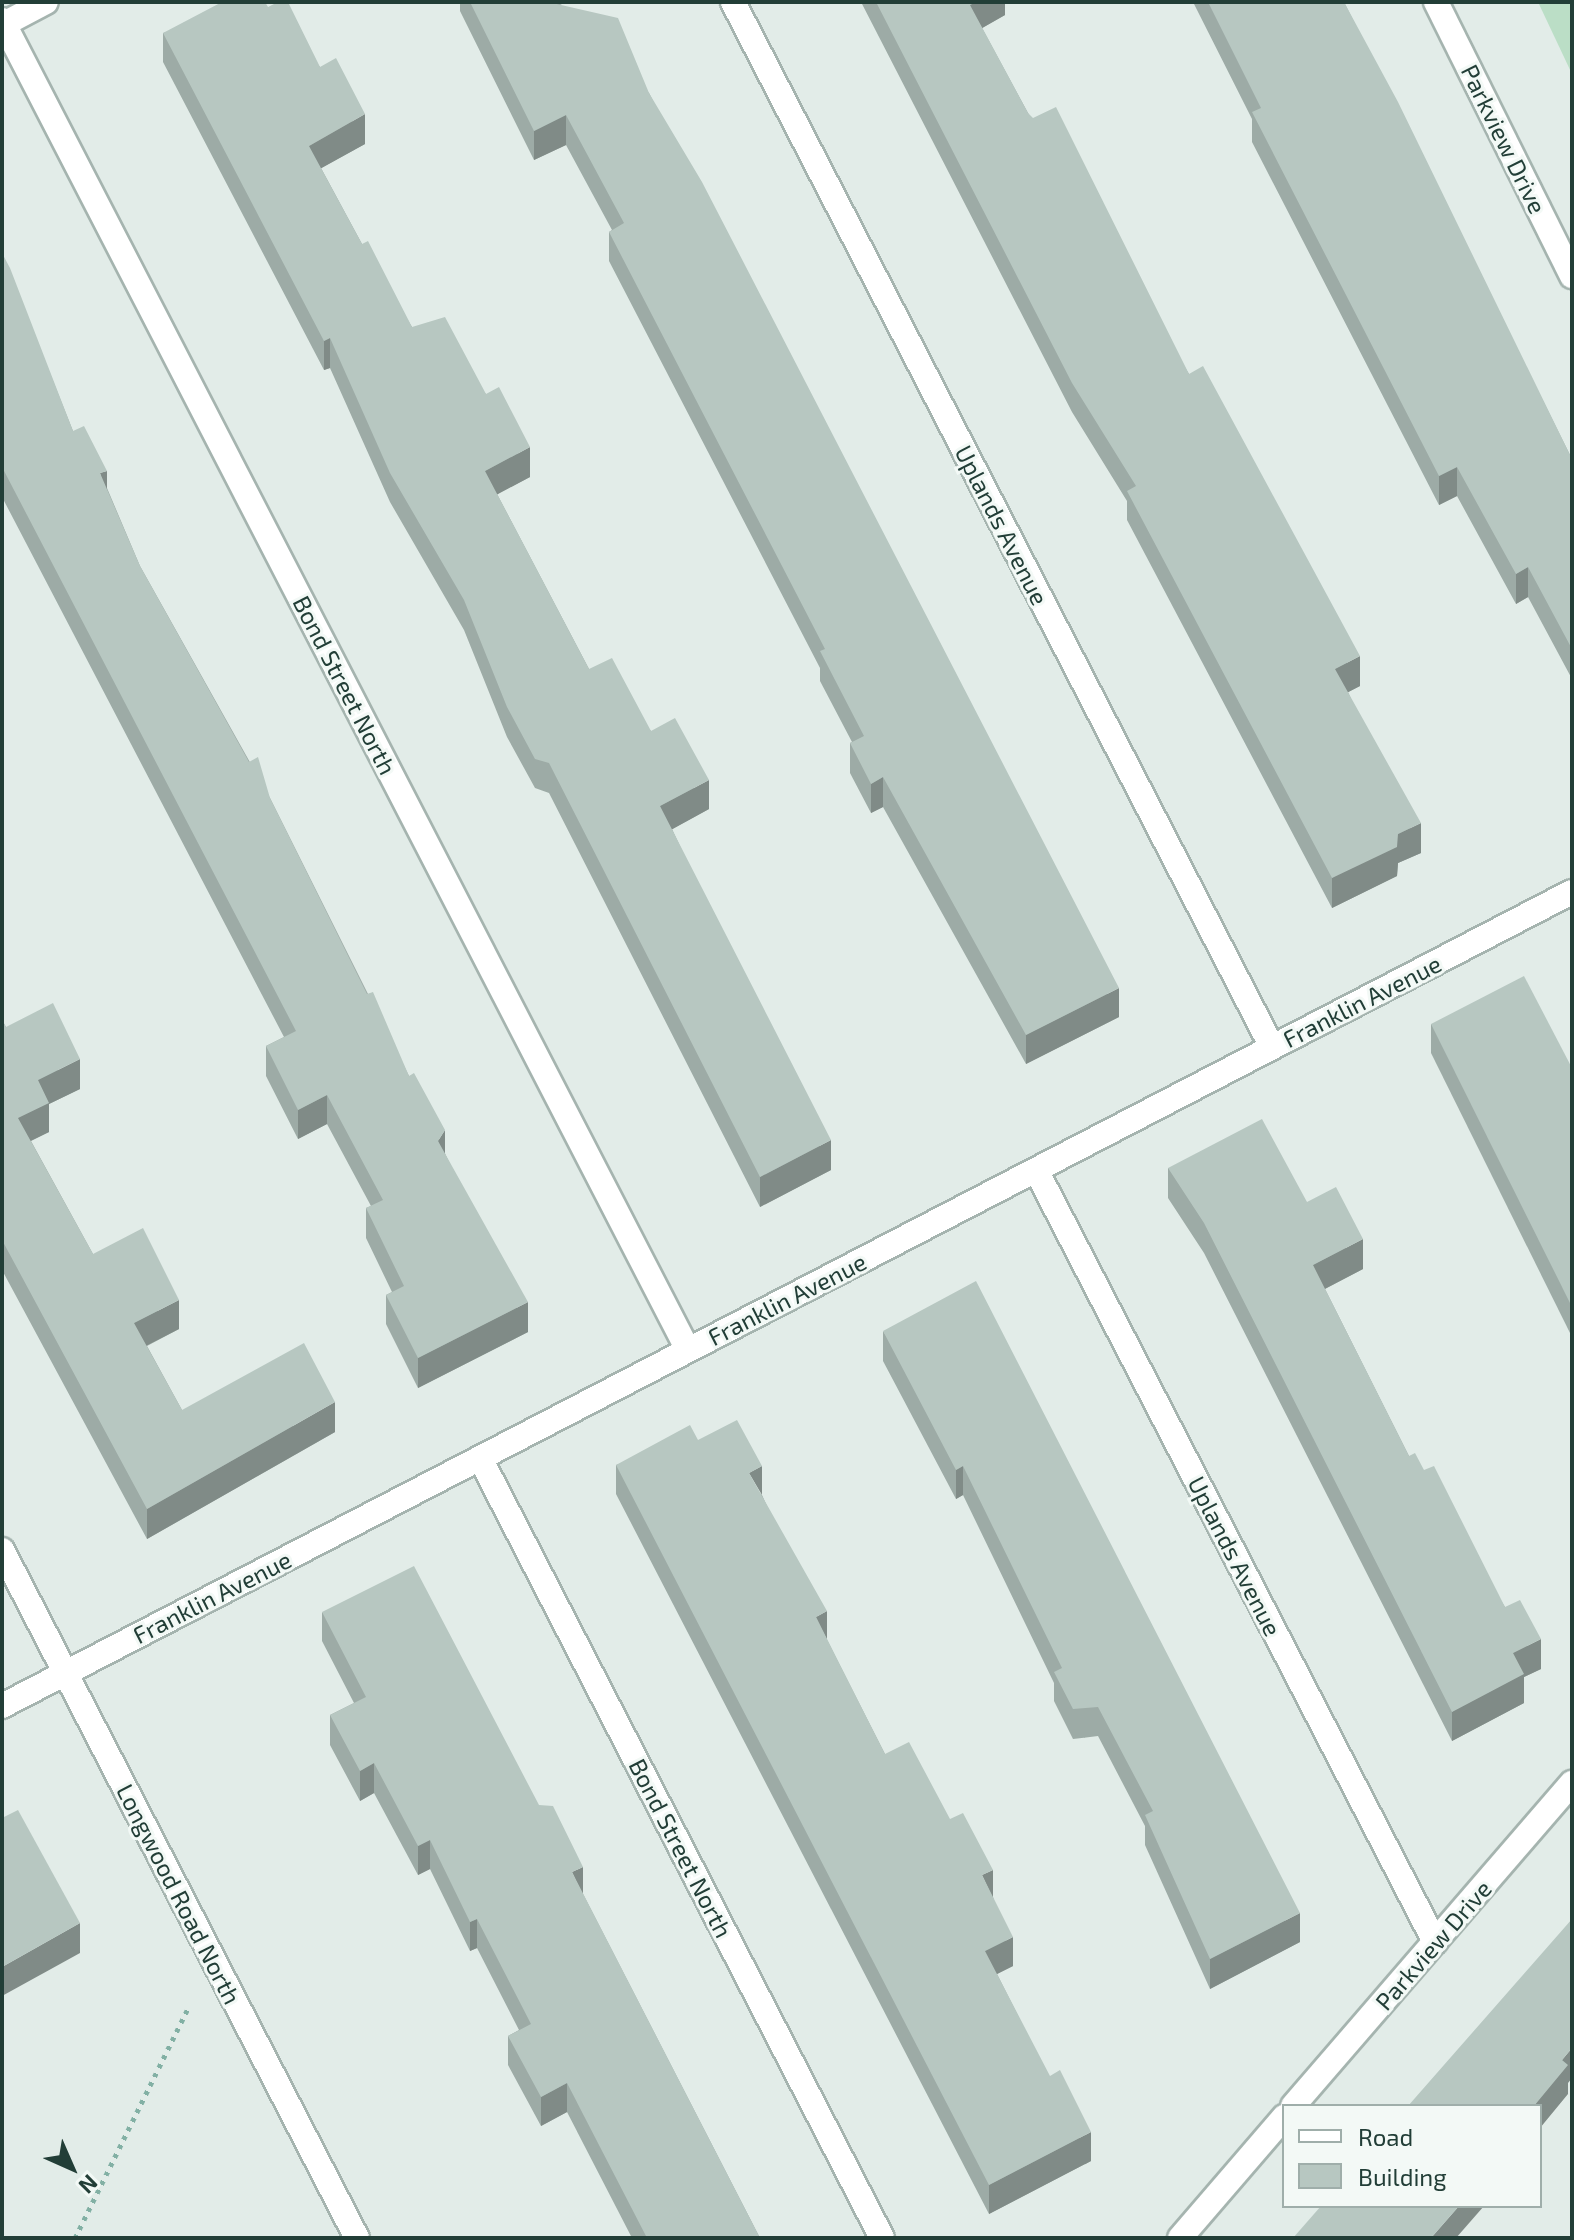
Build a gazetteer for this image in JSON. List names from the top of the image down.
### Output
{
  "streets": {
    "street": [
      "Parkview Drive",
      "Uplands Avenue",
      "Bond Street North",
      "Franklin Avenue",
      "Longwood Road North"
    ]
  },
  "crossings": [
    ["Parkview Drive", "Uplands Avenue"],
    ["Uplands Avenue", "Franklin Avenue"],
    ["Bond Street North", "Franklin Avenue"],
    ["Franklin Avenue", "Longwood Road North"]
  ],
  "legend": ["Road", "Building"],
  "north": "bottom right"
}
